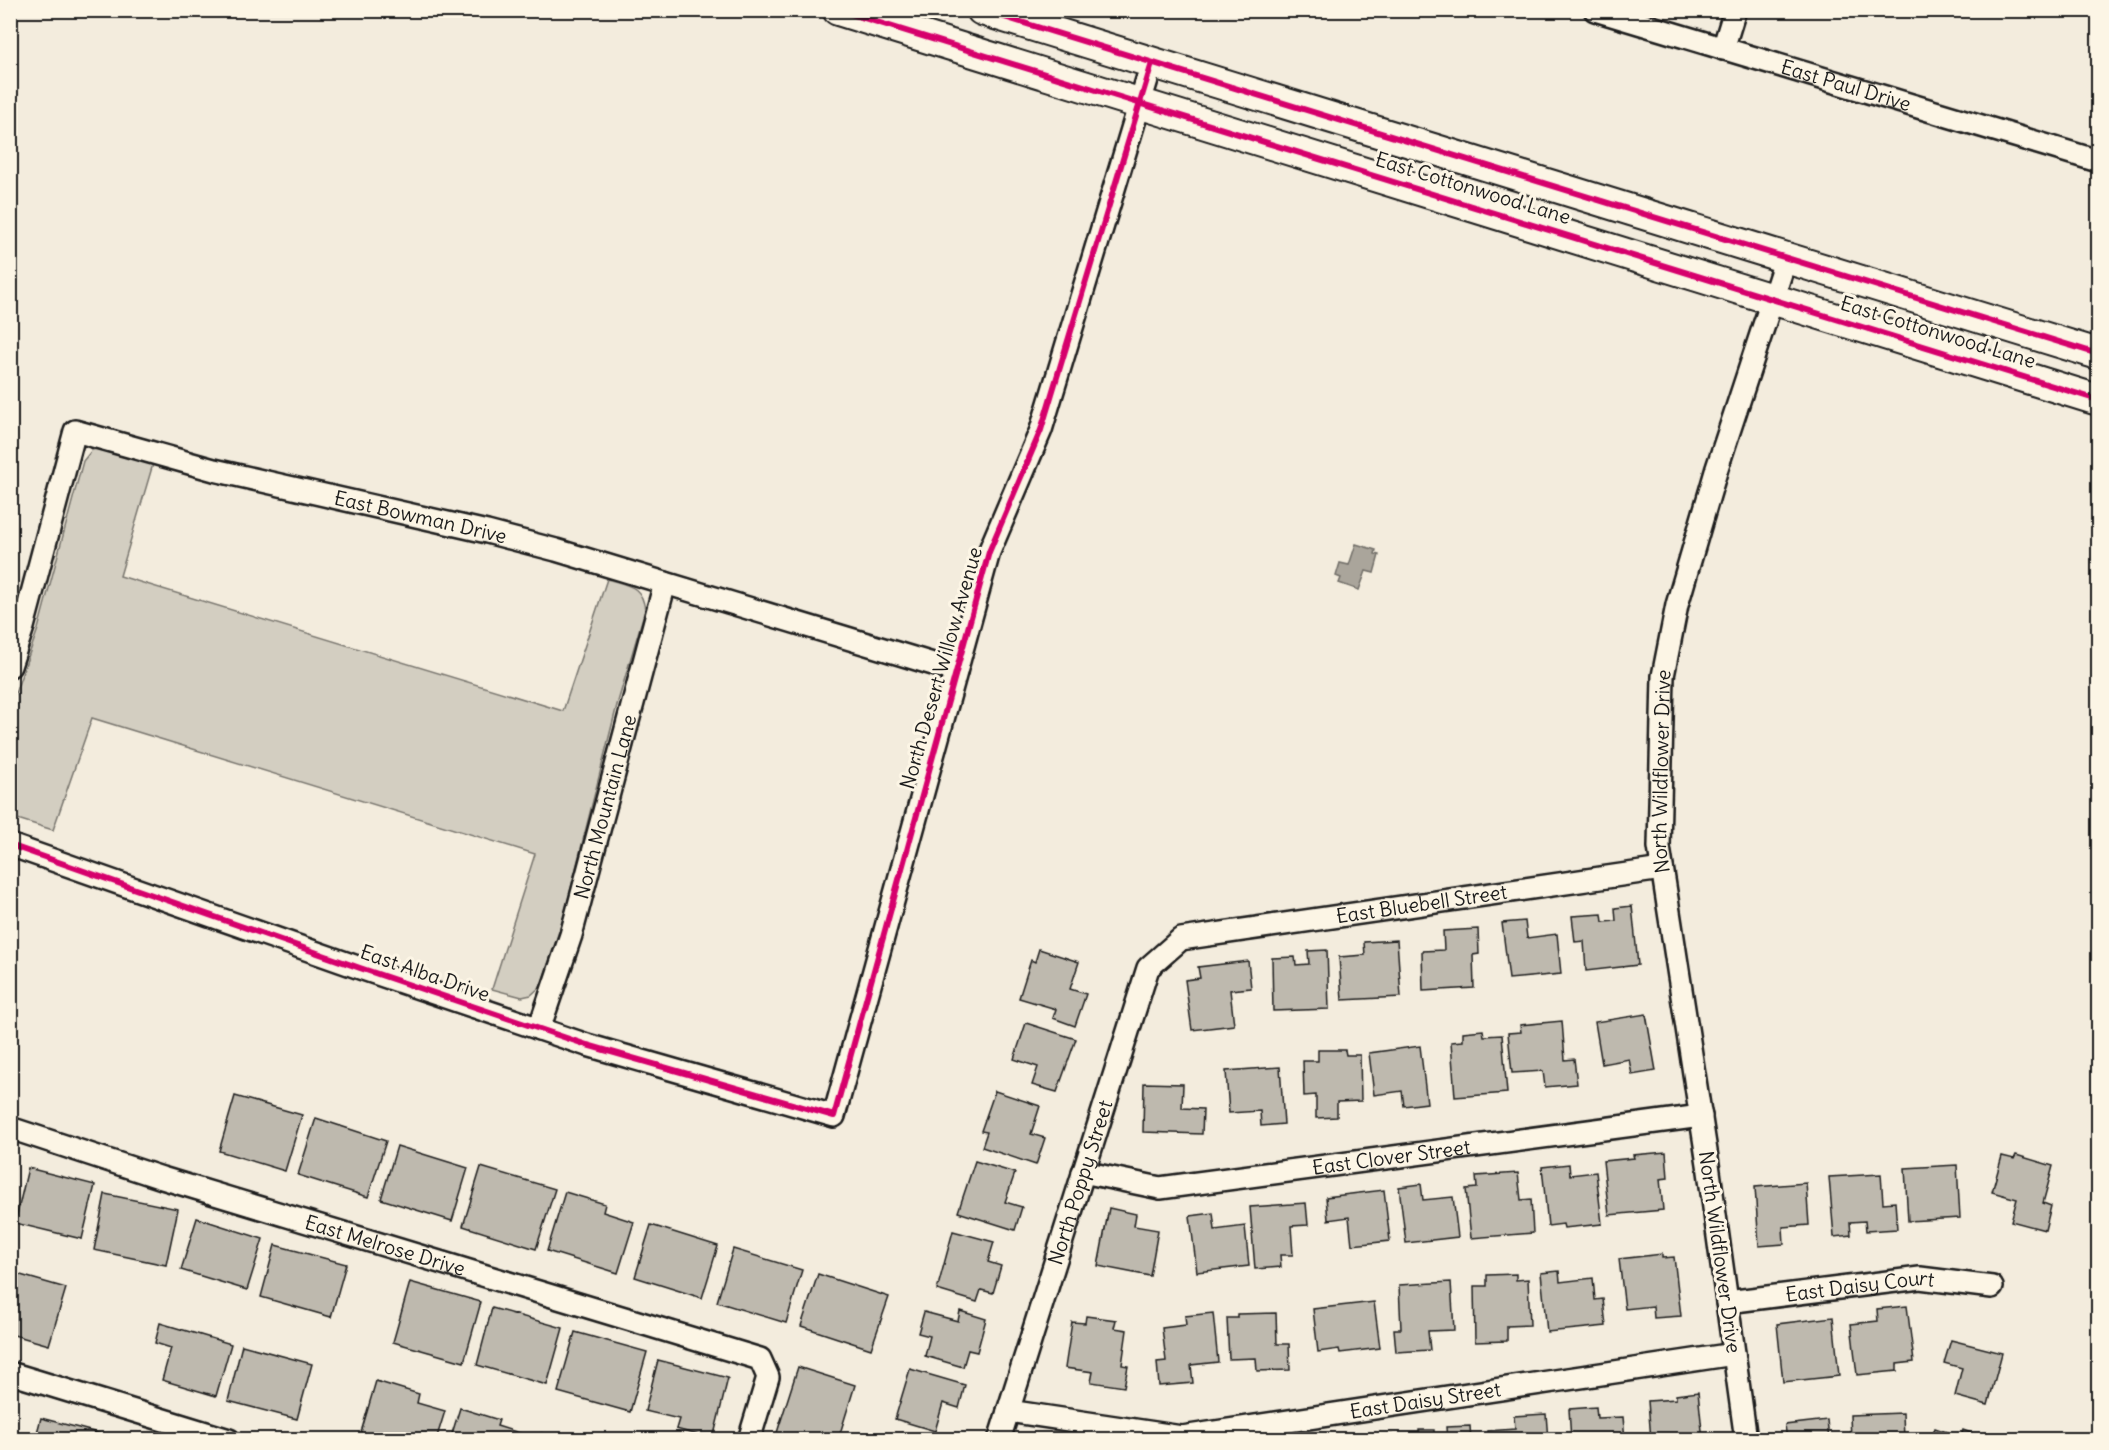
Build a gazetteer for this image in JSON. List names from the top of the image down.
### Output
{
  "streets": {
    "main road": ["East Cottonwood Lane"],
    "street": [
      "East Paul Drive",
      "East Bowman Drive",
      "North Desert Willow Avenue",
      "North Wildflower Drive",
      "North Mountain Lane",
      "East Bluebell Street",
      "East Alba Drive",
      "East Clover Street",
      "North Poppy Street",
      "East Melrose Drive",
      "East Daisy Court",
      "East Daisy Street"
    ]
  },
  "crossings": [
    ["East Cottonwood Lane", "North Desert Willow Avenue"],
    ["East Cottonwood Lane", "North Wildflower Drive"],
    ["East Bowman Drive", "North Desert Willow Avenue"],
    ["East Bowman Drive", "North Mountain Lane"],
    ["North Desert Willow Avenue", "East Alba Drive"],
    ["North Wildflower Drive", "East Bluebell Street"],
    ["North Wildflower Drive", "East Clover Street"],
    ["North Wildflower Drive", "East Daisy Court"],
    ["North Wildflower Drive", "East Daisy Street"],
    ["North Mountain Lane", "East Alba Drive"],
    ["East Bluebell Street", "North Poppy Street"],
    ["East Clover Street", "North Poppy Street"],
    ["North Poppy Street", "East Daisy Street"]
  ]
}
